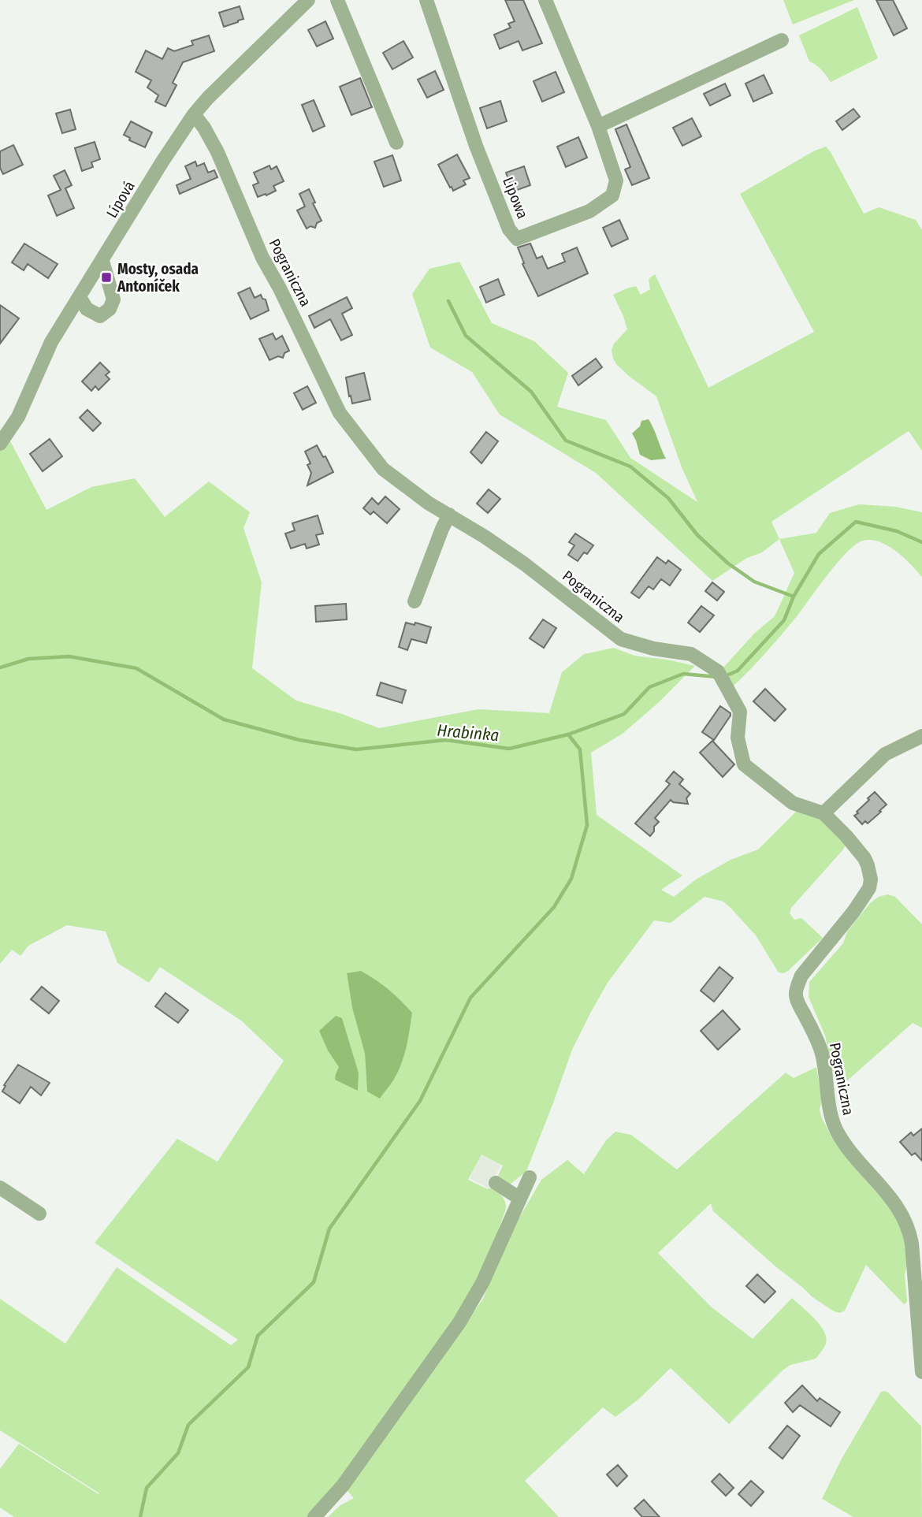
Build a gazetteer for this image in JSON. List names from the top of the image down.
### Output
{
  "streets": {
    "street": ["Lipowa", "Lípová", "Pograniczna"]
  },
  "crossings": [
    ["Lípová", "Pograniczna"]
  ],
  "water": ["Hrabinka"],
  "places": {
    "transit": ["Mosty, osada Antoníček"]
  }
}
